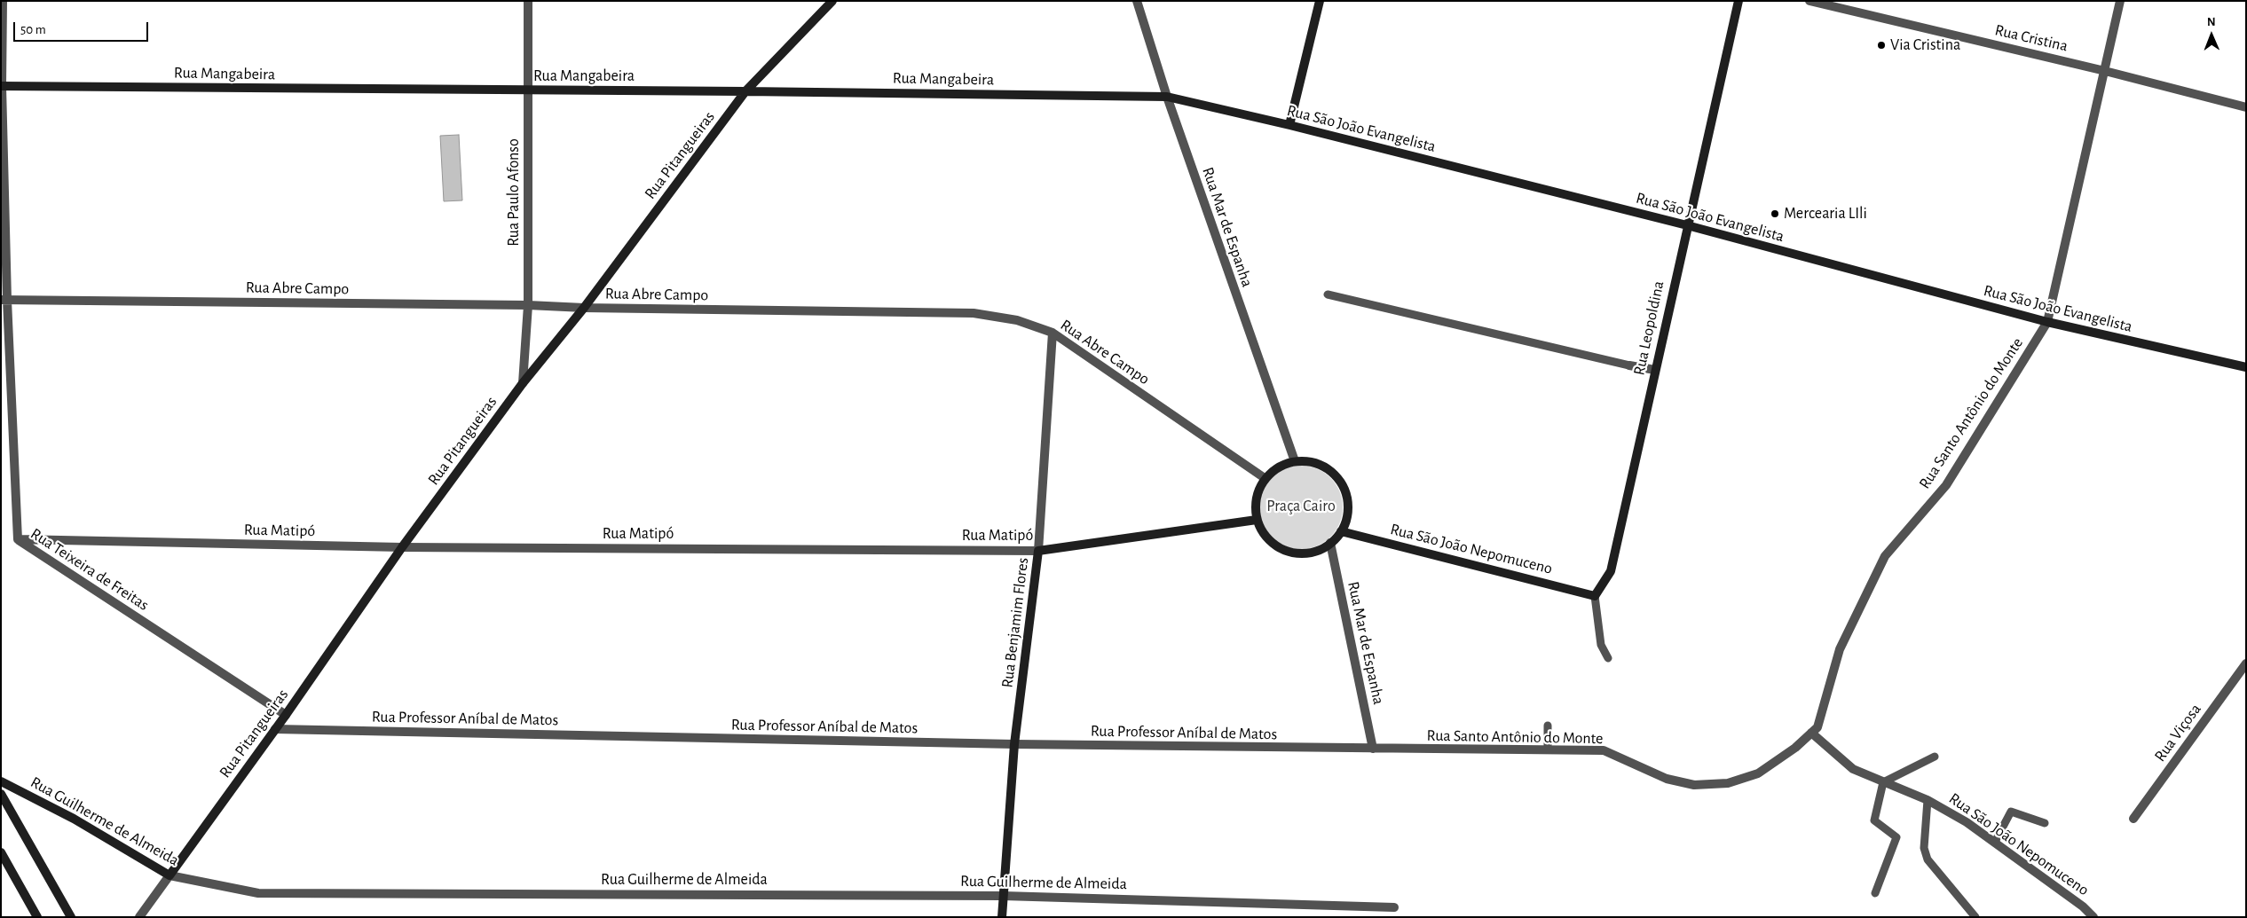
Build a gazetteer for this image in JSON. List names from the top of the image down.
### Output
{
  "streets": {
    "street": [
      "Rua Cristina",
      "Rua Mangabeira",
      "Rua São João Evangelista",
      "Rua Pitangueiras",
      "Rua Paulo Afonso",
      "Rua Mar de Espanha",
      "Rua Abre Campo",
      "Rua Leopoldina",
      "Rua Santo Antônio do Monte",
      "Rua Matipó",
      "Rua São João Nepomuceno",
      "Rua Teixeira de Freitas",
      "Rua Benjamim Flores",
      "Rua Professor Aníbal de Matos",
      "Rua Viçosa",
      "Rua Guilherme de Almeida"
    ]
  },
  "crossings": [
    ["Rua Cristina", "Rua Santo Antônio do Monte"],
    ["Rua Mangabeira", "Rua São João Evangelista"],
    ["Rua Mangabeira", "Rua Pitangueiras"],
    ["Rua Mangabeira", "Rua Paulo Afonso"],
    ["Rua Mangabeira", "Rua Mar de Espanha"],
    ["Rua Mangabeira", "Rua Teixeira de Freitas"],
    ["Rua São João Evangelista", "Rua Mar de Espanha"],
    ["Rua São João Evangelista", "Rua Leopoldina"],
    ["Rua São João Evangelista", "Rua Santo Antônio do Monte"],
    ["Rua Pitangueiras", "Rua Paulo Afonso"],
    ["Rua Pitangueiras", "Rua Abre Campo"],
    ["Rua Pitangueiras", "Rua Matipó"],
    ["Rua Pitangueiras", "Rua Teixeira de Freitas"],
    ["Rua Pitangueiras", "Rua Professor Aníbal de Matos"],
    ["Rua Pitangueiras", "Rua Guilherme de Almeida"],
    ["Rua Paulo Afonso", "Rua Abre Campo"],
    ["Rua Mar de Espanha", "Rua Abre Campo"],
    ["Rua Mar de Espanha", "Rua Santo Antônio do Monte"],
    ["Rua Mar de Espanha", "Rua Matipó"],
    ["Rua Mar de Espanha", "Rua São João Nepomuceno"],
    ["Rua Mar de Espanha", "Rua Professor Aníbal de Matos"],
    ["Rua Abre Campo", "Rua Matipó"],
    ["Rua Abre Campo", "Rua São João Nepomuceno"],
    ["Rua Abre Campo", "Rua Teixeira de Freitas"],
    ["Rua Abre Campo", "Rua Benjamim Flores"],
    ["Rua Leopoldina", "Rua São João Nepomuceno"],
    ["Rua Santo Antônio do Monte", "Rua São João Nepomuceno"],
    ["Rua Santo Antônio do Monte", "Rua Professor Aníbal de Matos"],
    ["Rua Matipó", "Rua São João Nepomuceno"],
    ["Rua Matipó", "Rua Teixeira de Freitas"],
    ["Rua Matipó", "Rua Benjamim Flores"],
    ["Rua Benjamim Flores", "Rua Professor Aníbal de Matos"],
    ["Rua Benjamim Flores", "Rua Guilherme de Almeida"]
  ],
  "parks": ["Praça Cairo"],
  "places": ["Via Cristina", "Mercearia LIli"],
  "scale_bar": "50 m",
  "north": "top"
}
